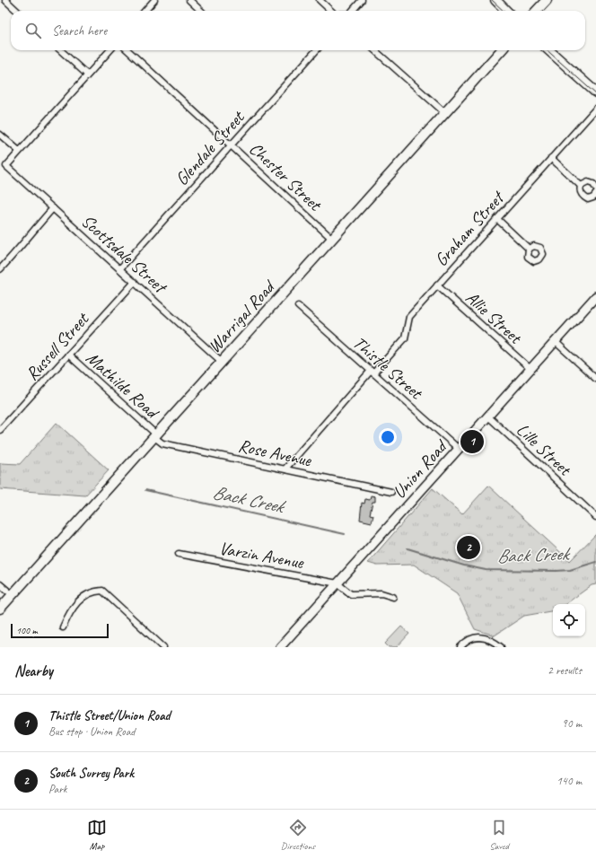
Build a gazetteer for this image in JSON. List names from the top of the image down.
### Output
{
  "streets": {
    "main road": ["Warrigal Road"],
    "street": [
      "Glendale Street",
      "Chester Street",
      "Graham Street",
      "Scottsdale Street",
      "Allie Street",
      "Russell Street",
      "Thistle Street",
      "Mathilde Road",
      "Lille Street",
      "Rose Avenue",
      "Union Road",
      "Varzin Avenue"
    ]
  },
  "crossings": [
    ["Glendale Street", "Chester Street"],
    ["Glendale Street", "Scottsdale Street"],
    ["Chester Street", "Warrigal Road"],
    ["Graham Street", "Allie Street"],
    ["Graham Street", "Thistle Street"],
    ["Graham Street", "Rose Avenue"],
    ["Scottsdale Street", "Warrigal Road"],
    ["Scottsdale Street", "Russell Street"],
    ["Warrigal Road", "Mathilde Road"],
    ["Warrigal Road", "Rose Avenue"],
    ["Allie Street", "Union Road"],
    ["Russell Street", "Mathilde Road"],
    ["Thistle Street", "Union Road"],
    ["Mathilde Road", "Rose Avenue"],
    ["Lille Street", "Union Road"],
    ["Union Road", "Varzin Avenue"]
  ],
  "water": ["Back Creek"],
  "scale_bar": "100 m",
  "page": {
    "search": "Search here",
    "pins": ["1", "2"],
    "scale": "100 m",
    "heading": ["Nearby", "2 results"],
    "list": [
      {
        "mark": "1",
        "name": "Thistle Street/Union Road",
        "note": "Bus stop · Union Road",
        "value": "90 m"
      },
      {
        "mark": "2",
        "name": "South Surrey Park",
        "note": "Park",
        "value": "140 m"
      }
    ],
    "nav": ["Map", "Directions", "Saved"]
  }
}
